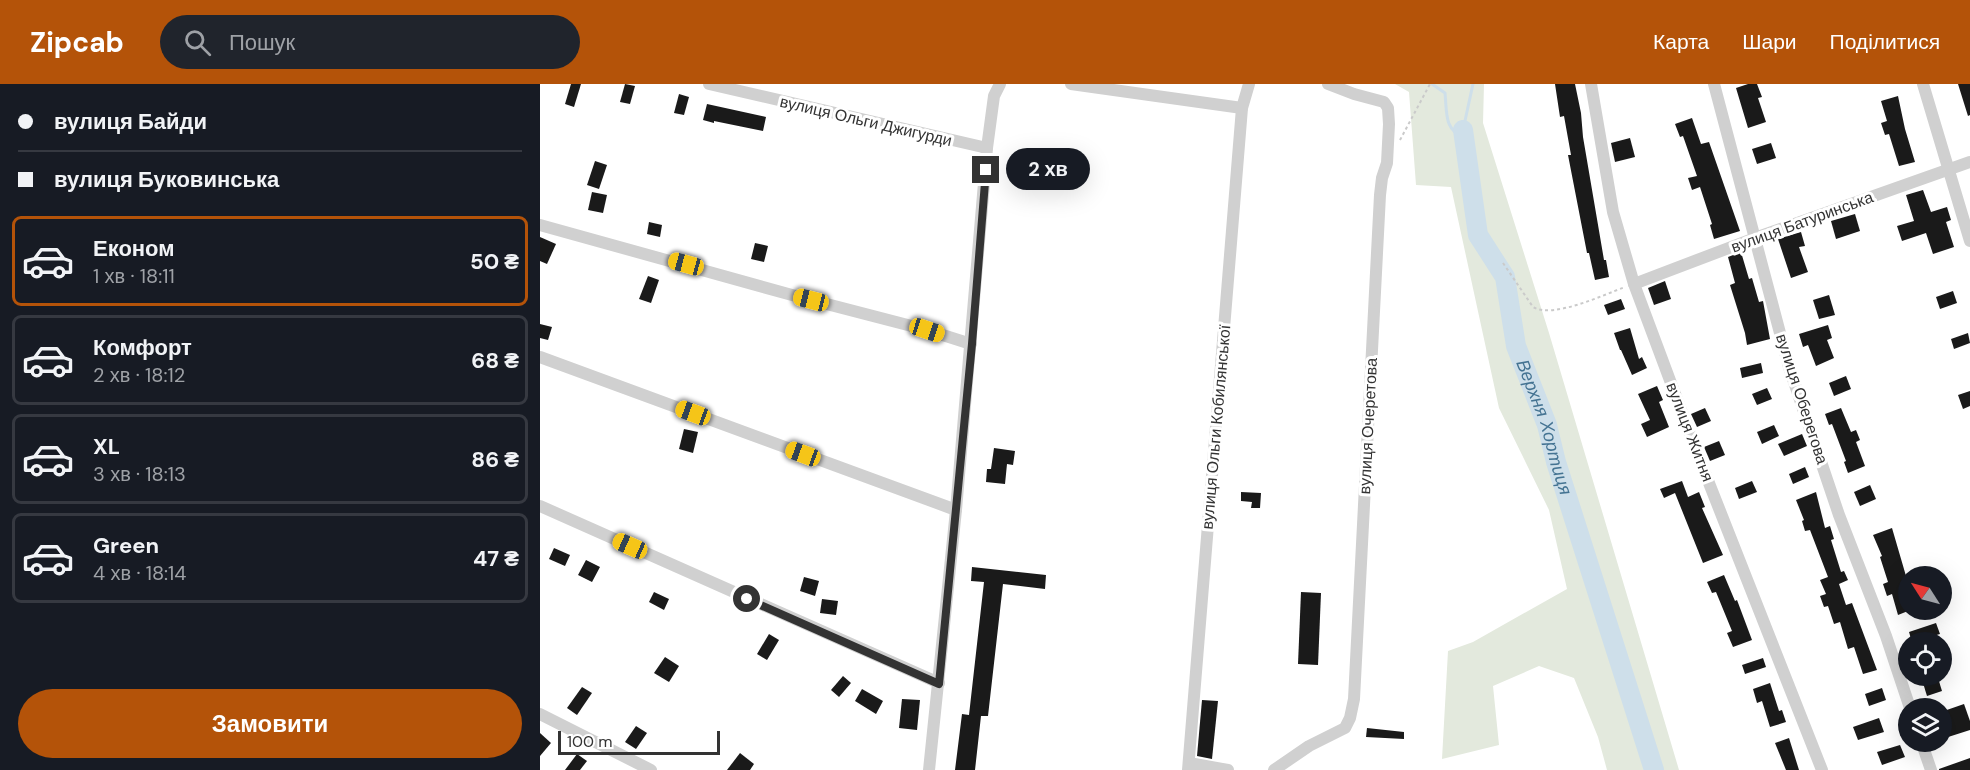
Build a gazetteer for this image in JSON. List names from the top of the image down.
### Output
{
  "streets": {
    "street": [
      "вулиця Ольги Джигурди",
      "вулиця Батуринська",
      "вулиця Оберегова",
      "вулиця Очеретова",
      "вулиця Ольги Кобилянської",
      "вулиця Житня"
    ]
  },
  "crossings": [
    ["вулиця Батуринська", "вулиця Оберегова"],
    ["вулиця Батуринська", "вулиця Житня"]
  ],
  "water": ["Верхня Хортиця"],
  "scale_bar": "100 m",
  "north": "top left",
  "page": {
    "header": "Zipcab",
    "search": "Пошук",
    "nav": ["Карта", "Шари", "Поділитися"],
    "banner": ["вулиця Байди", "вулиця Буковинська"],
    "bubble": "2 хв",
    "list": [
      {
        "name": "Економ",
        "note": "1 хв · 18:11",
        "value": "50 ₴"
      },
      {
        "name": "Комфорт",
        "note": "2 хв · 18:12",
        "value": "68 ₴"
      },
      {
        "name": "XL",
        "note": "3 хв · 18:13",
        "value": "86 ₴"
      },
      {
        "name": "Green",
        "note": "4 хв · 18:14",
        "value": "47 ₴"
      }
    ],
    "buttons": "Замовити",
    "scale": "100 m"
  }
}
